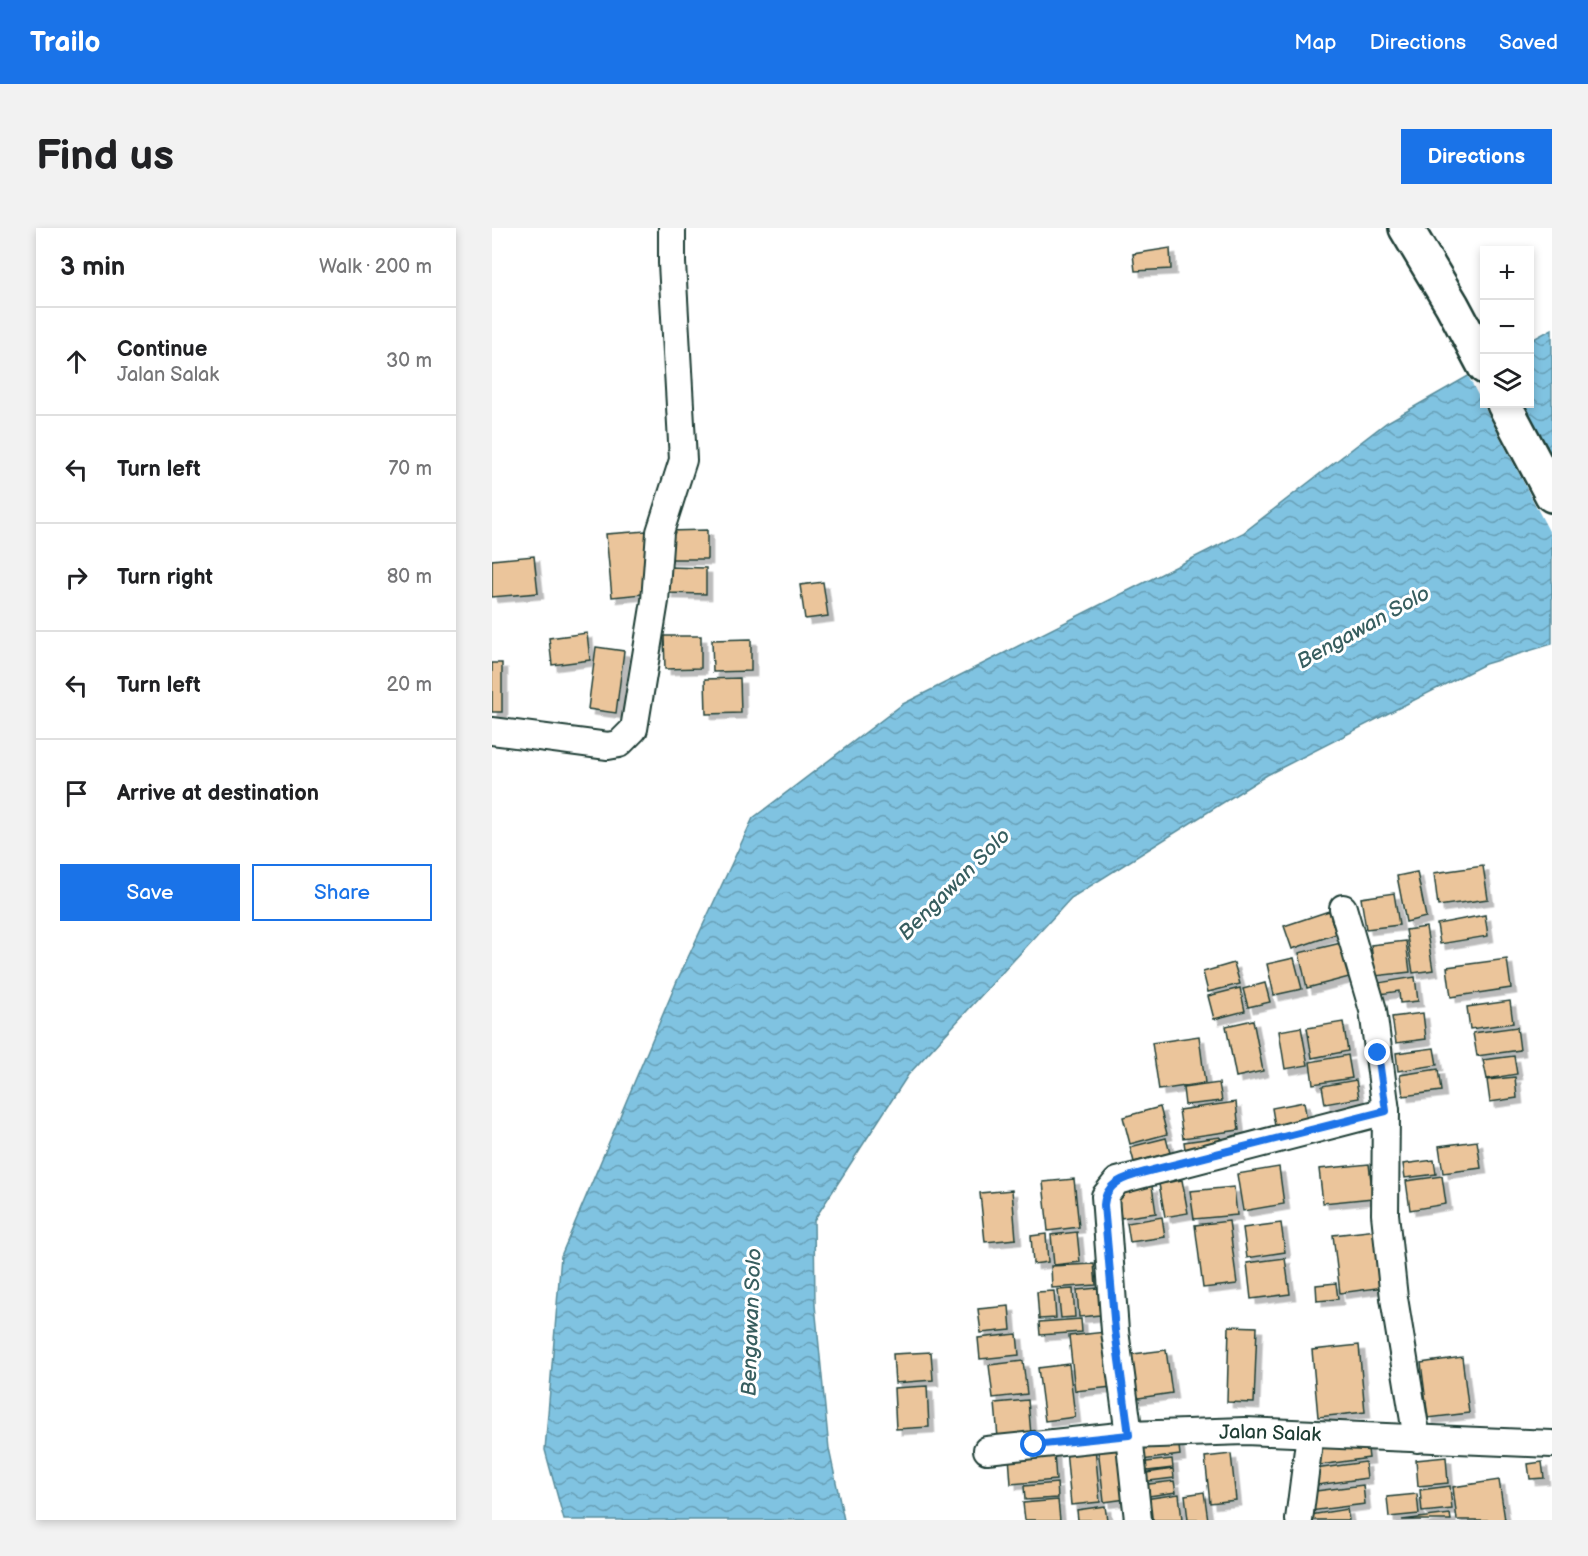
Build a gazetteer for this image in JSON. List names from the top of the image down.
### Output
{
  "streets": {
    "street": ["Jalan Salak"]
  },
  "water": ["Bengawan Solo"],
  "page": {
    "header": "Trailo",
    "nav": ["Map", "Directions", "Saved"],
    "buttons": [
      "Directions",
      ["Save", "Share"]
    ],
    "title": "Find us",
    "heading": ["3 min", "Walk · 200 m"],
    "map_buttons": ["+", "−"],
    "list": [
      ["Continue", "Jalan Salak", "30 m"],
      ["Turn left", "70 m"],
      ["Turn right", "80 m"],
      ["Turn left", "20 m"],
      "Arrive at destination"
    ]
  }
}
